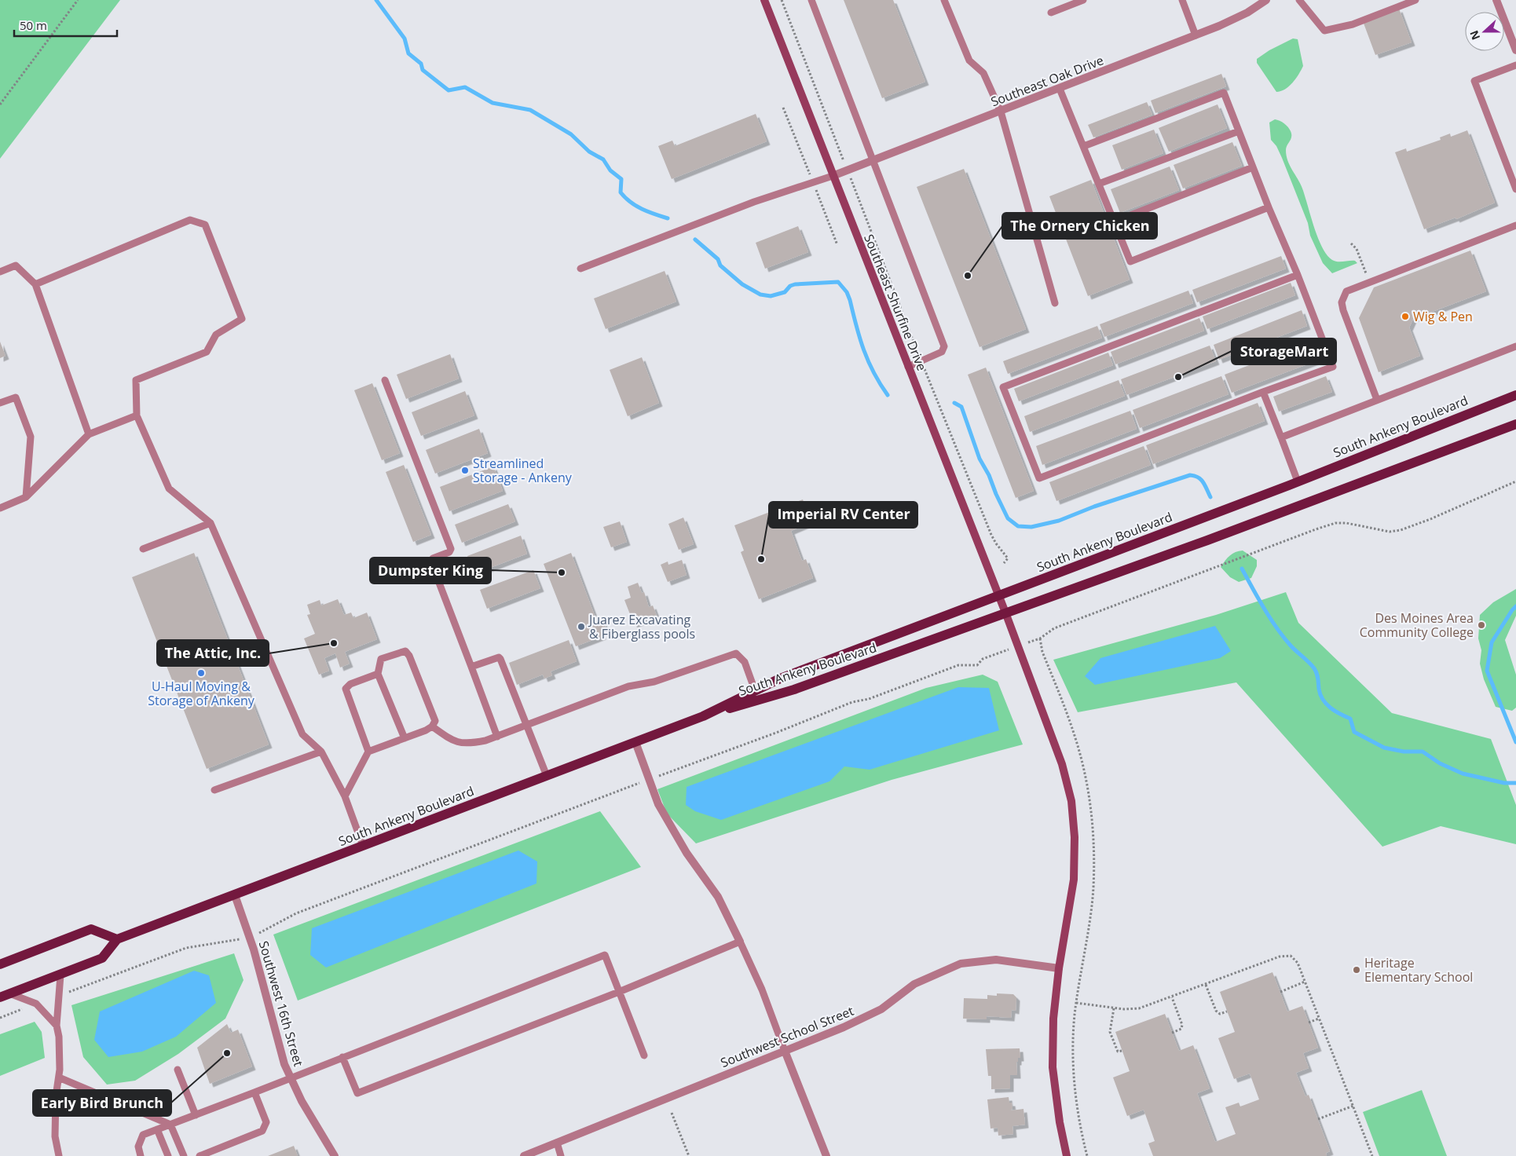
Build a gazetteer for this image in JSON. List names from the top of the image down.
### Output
{
  "streets": {
    "main road": ["South Ankeny Boulevard"],
    "street": [
      "Southeast Oak Drive",
      "Southeast Shurfine Drive",
      "Southwest 16th Street",
      "Southwest School Street"
    ]
  },
  "crossings": [
    ["Southeast Oak Drive", "Southeast Shurfine Drive"],
    ["Southeast Shurfine Drive", "South Ankeny Boulevard"],
    ["Southeast Shurfine Drive", "Southwest School Street"],
    ["South Ankeny Boulevard", "Southwest 16th Street"]
  ],
  "places": [
    "The Ornery Chicken",
    "Wig & Pen",
    "StorageMart",
    "Streamlined Storage - Ankeny",
    "Imperial RV Center",
    "Dumpster King",
    "Des Moines Area Community College",
    "Juarez Excavating & Fiberglass pools",
    "The Attic, Inc.",
    "U-Haul Moving & Storage of Ankeny",
    "Heritage Elementary School",
    "Early Bird Brunch"
  ],
  "scale_bar": "50 m",
  "north": "left"
}
